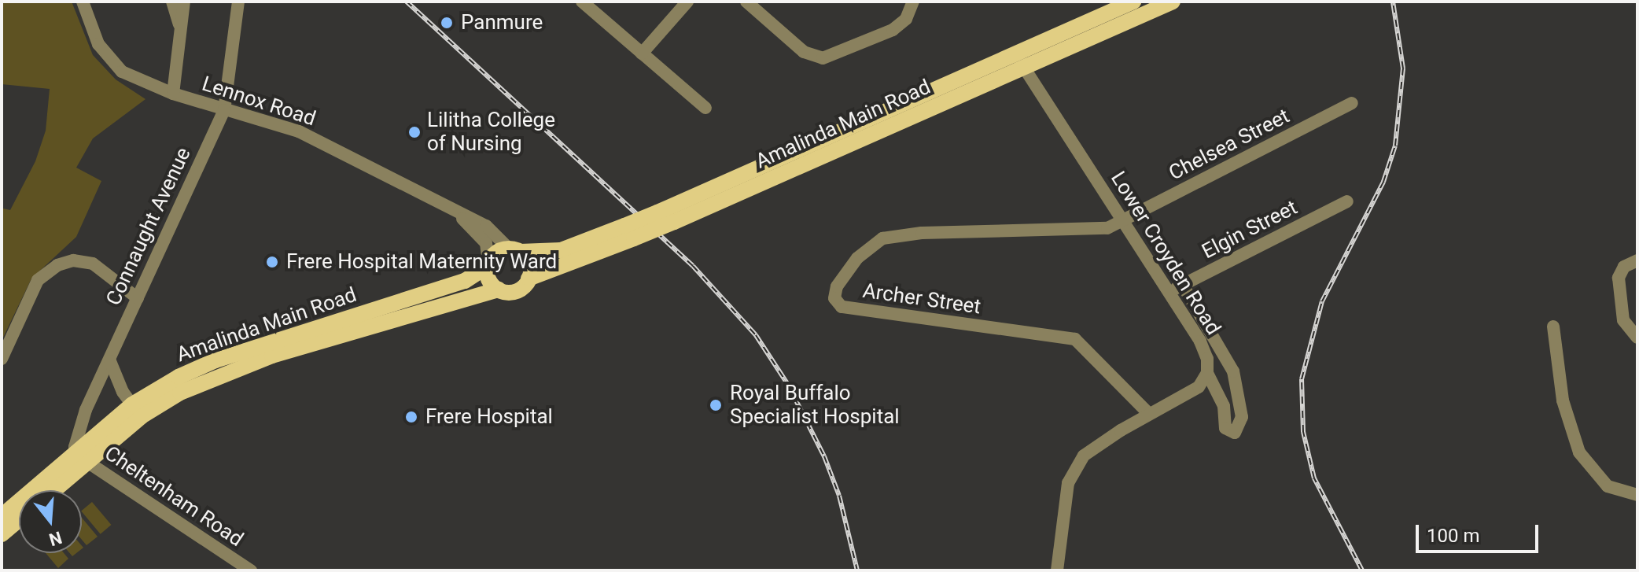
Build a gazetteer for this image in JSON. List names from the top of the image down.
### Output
{
  "streets": {
    "main road": ["Amalinda Main Road"],
    "street": [
      "Lennox Road",
      "Chelsea Street",
      "Connaught Avenue",
      "Elgin Street",
      "Lower Croyden Road",
      "Archer Street",
      "Cheltenham Road"
    ]
  },
  "crossings": [
    ["Lennox Road", "Amalinda Main Road"],
    ["Lennox Road", "Connaught Avenue"],
    ["Amalinda Main Road", "Connaught Avenue"],
    ["Amalinda Main Road", "Lower Croyden Road"],
    ["Amalinda Main Road", "Cheltenham Road"],
    ["Chelsea Street", "Lower Croyden Road"],
    ["Chelsea Street", "Archer Street"],
    ["Connaught Avenue", "Cheltenham Road"],
    ["Elgin Street", "Lower Croyden Road"],
    ["Lower Croyden Road", "Archer Street"]
  ],
  "places": [
    "Panmure",
    "Lilitha College of Nursing",
    "Frere Hospital Maternity Ward",
    "Royal Buffalo Specialist Hospital",
    "Frere Hospital"
  ],
  "scale_bar": "100 m",
  "north": "bottom"
}
